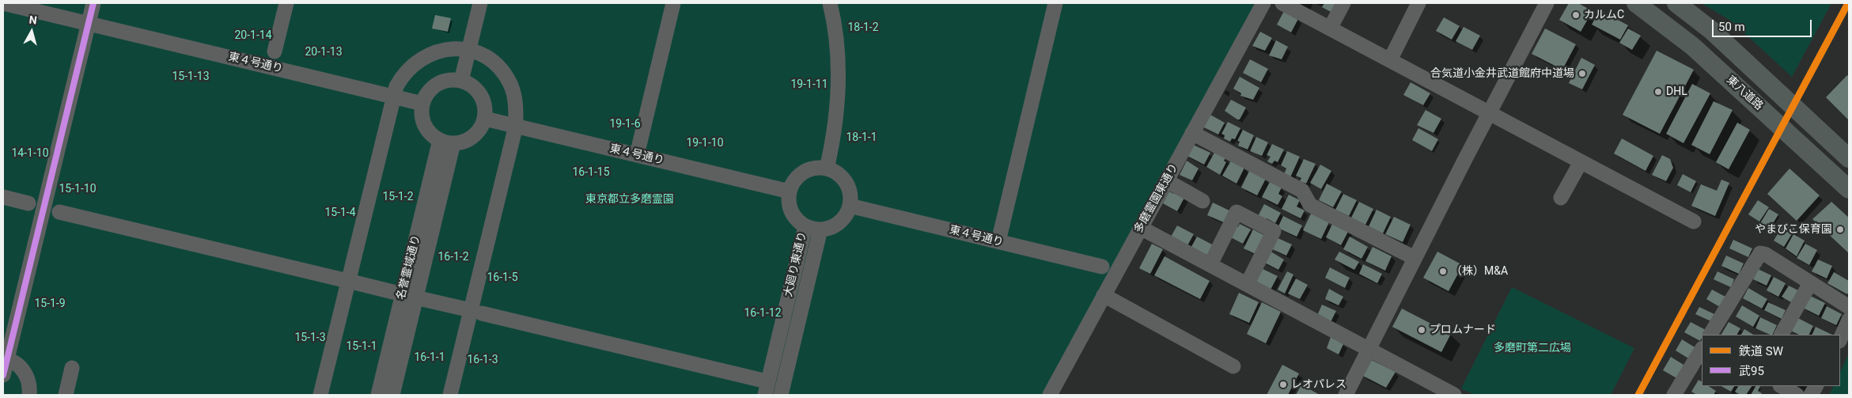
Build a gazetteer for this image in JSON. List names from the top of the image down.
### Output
{
  "streets": {
    "main road": ["東八道路"],
    "street": [
      "東４号通り",
      "多磨霊園東通り",
      "大廻り東通り",
      "名誉霊域通り"
    ]
  },
  "crossings": [
    ["東４号通り", "大廻り東通り"],
    ["東４号通り", "名誉霊域通り"]
  ],
  "parks": [
    "18-1-2",
    "20-1-14",
    "20-1-13",
    "15-1-13",
    "19-1-11",
    "19-1-6",
    "18-1-1",
    "19-1-10",
    "14-1-10",
    "16-1-15",
    "15-1-10",
    "15-1-2",
    "東京都立多磨霊園",
    "15-1-4",
    "16-1-2",
    "16-1-5",
    "15-1-9",
    "16-1-12",
    "15-1-3",
    "15-1-1",
    "多磨町第二広場",
    "16-1-1",
    "16-1-3"
  ],
  "places": [
    "カルムC",
    "合気道小金井武道館府中道場",
    "DHL",
    "やまびこ保育園",
    "（株）M&A",
    "プロムナード",
    "レオパレス"
  ],
  "lines": ["rail line SW", "transit line 武95"],
  "legend": ["鉄道 SW", "武95"],
  "scale_bar": "50 m",
  "north": "top"
}
